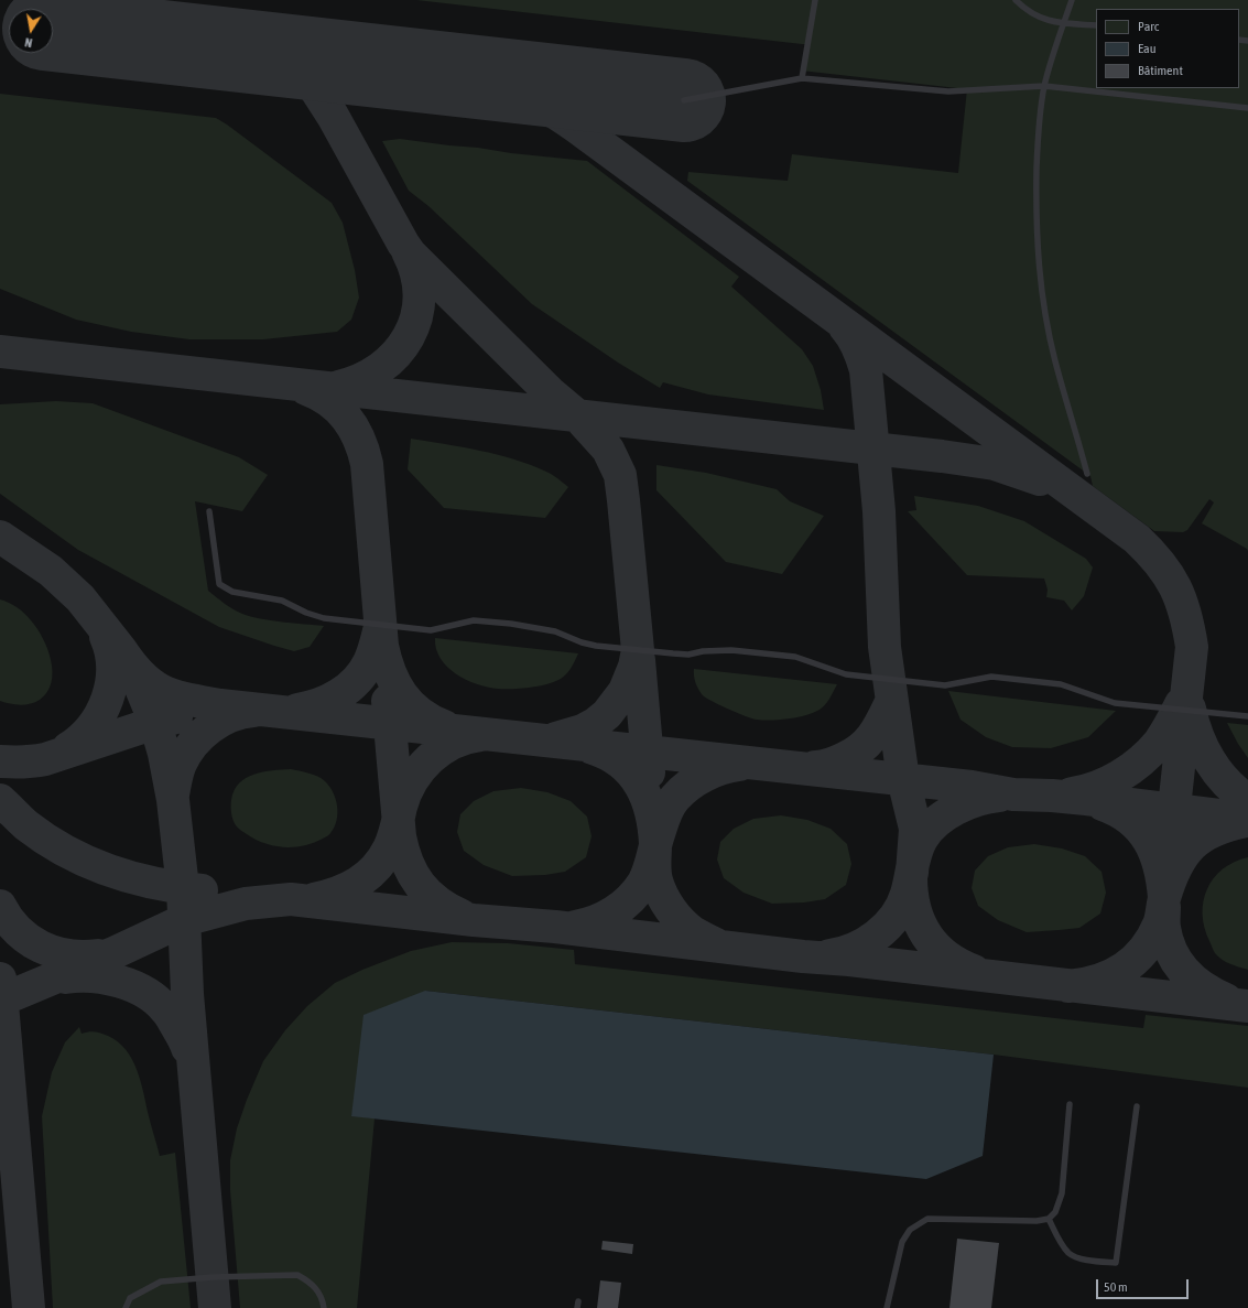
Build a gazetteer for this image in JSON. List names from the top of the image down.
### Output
{
  "legend": ["Parc", "Eau", "Bâtiment"],
  "scale_bar": "50 m",
  "north": "bottom"
}
